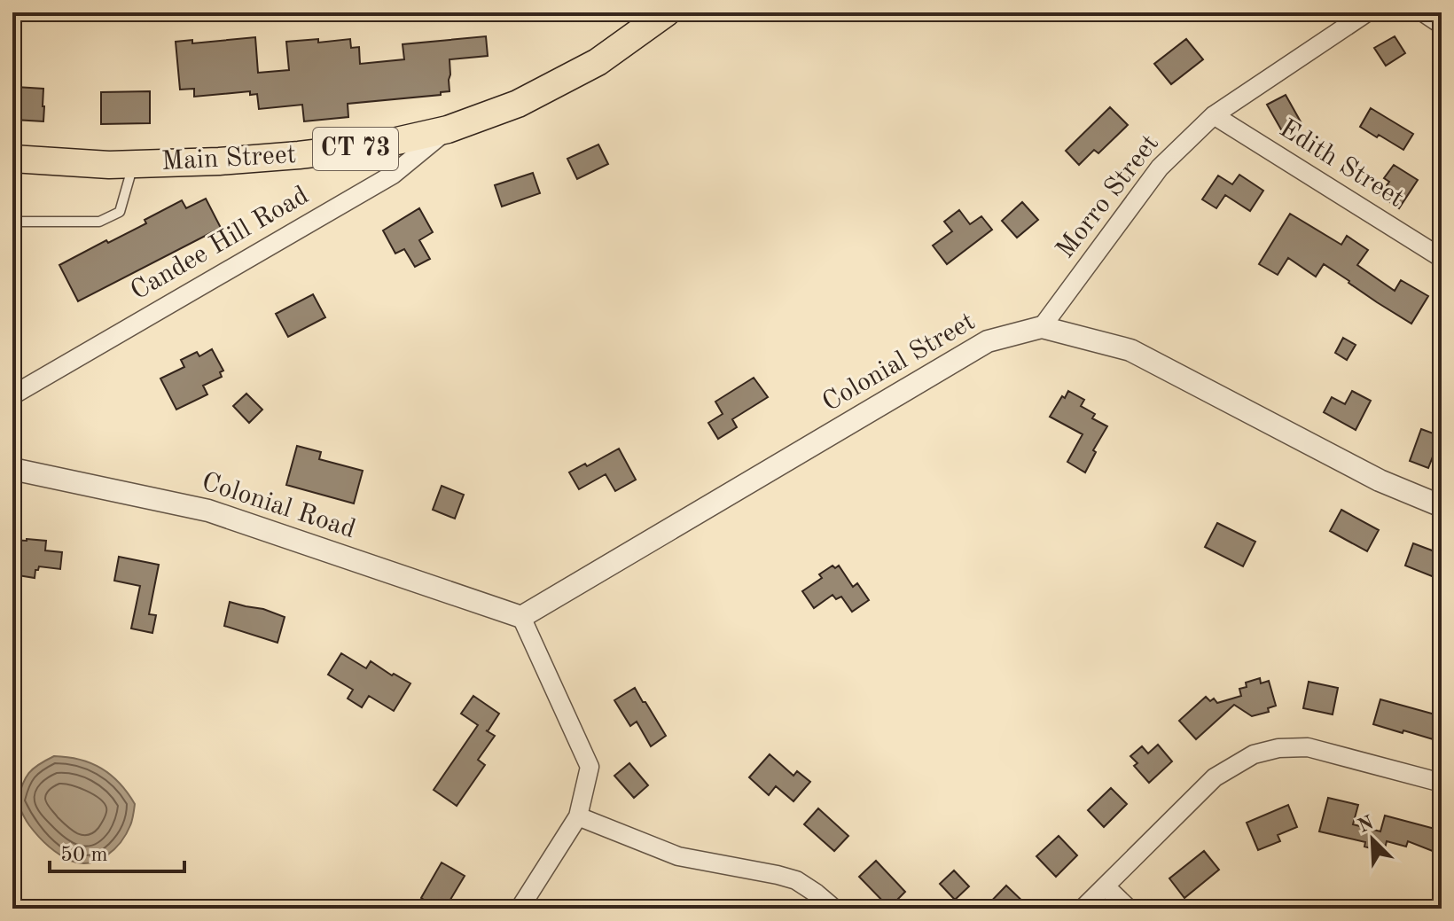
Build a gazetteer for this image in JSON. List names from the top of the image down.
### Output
{
  "streets": {
    "main road": ["CT 73", "Main Street"],
    "street": [
      "Edith Street",
      "Morro Street",
      "Candee Hill Road",
      "Colonial Street",
      "Colonial Road"
    ]
  },
  "crossings": [
    ["Main Street", "Candee Hill Road"],
    ["Edith Street", "Morro Street"],
    ["Morro Street", "Colonial Street"],
    ["Colonial Street", "Colonial Road"]
  ],
  "scale_bar": "50 m",
  "north": "top left"
}
